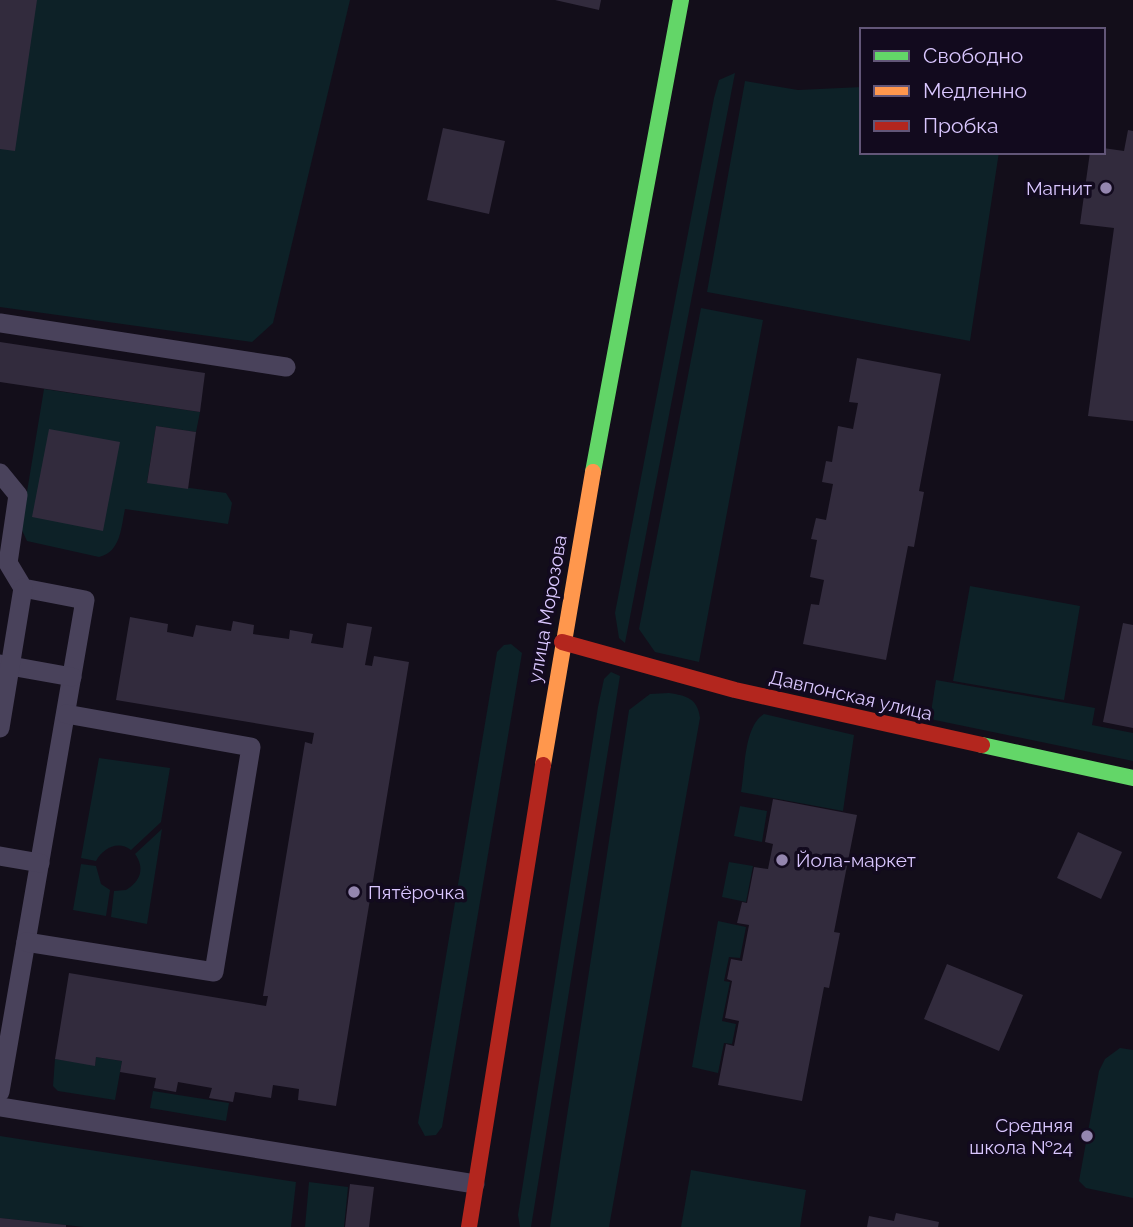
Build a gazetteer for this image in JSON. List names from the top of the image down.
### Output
{
  "streets": {
    "main road": ["улица Морозова", "Давпонская улица"]
  },
  "crossings": [
    ["улица Морозова", "Давпонская улица"]
  ],
  "places": [
    "Магнит",
    "Йола-маркет",
    "Пятёрочка",
    "Средняя школа №24"
  ],
  "legend": ["Свободно", "Медленно", "Пробка"]
}
